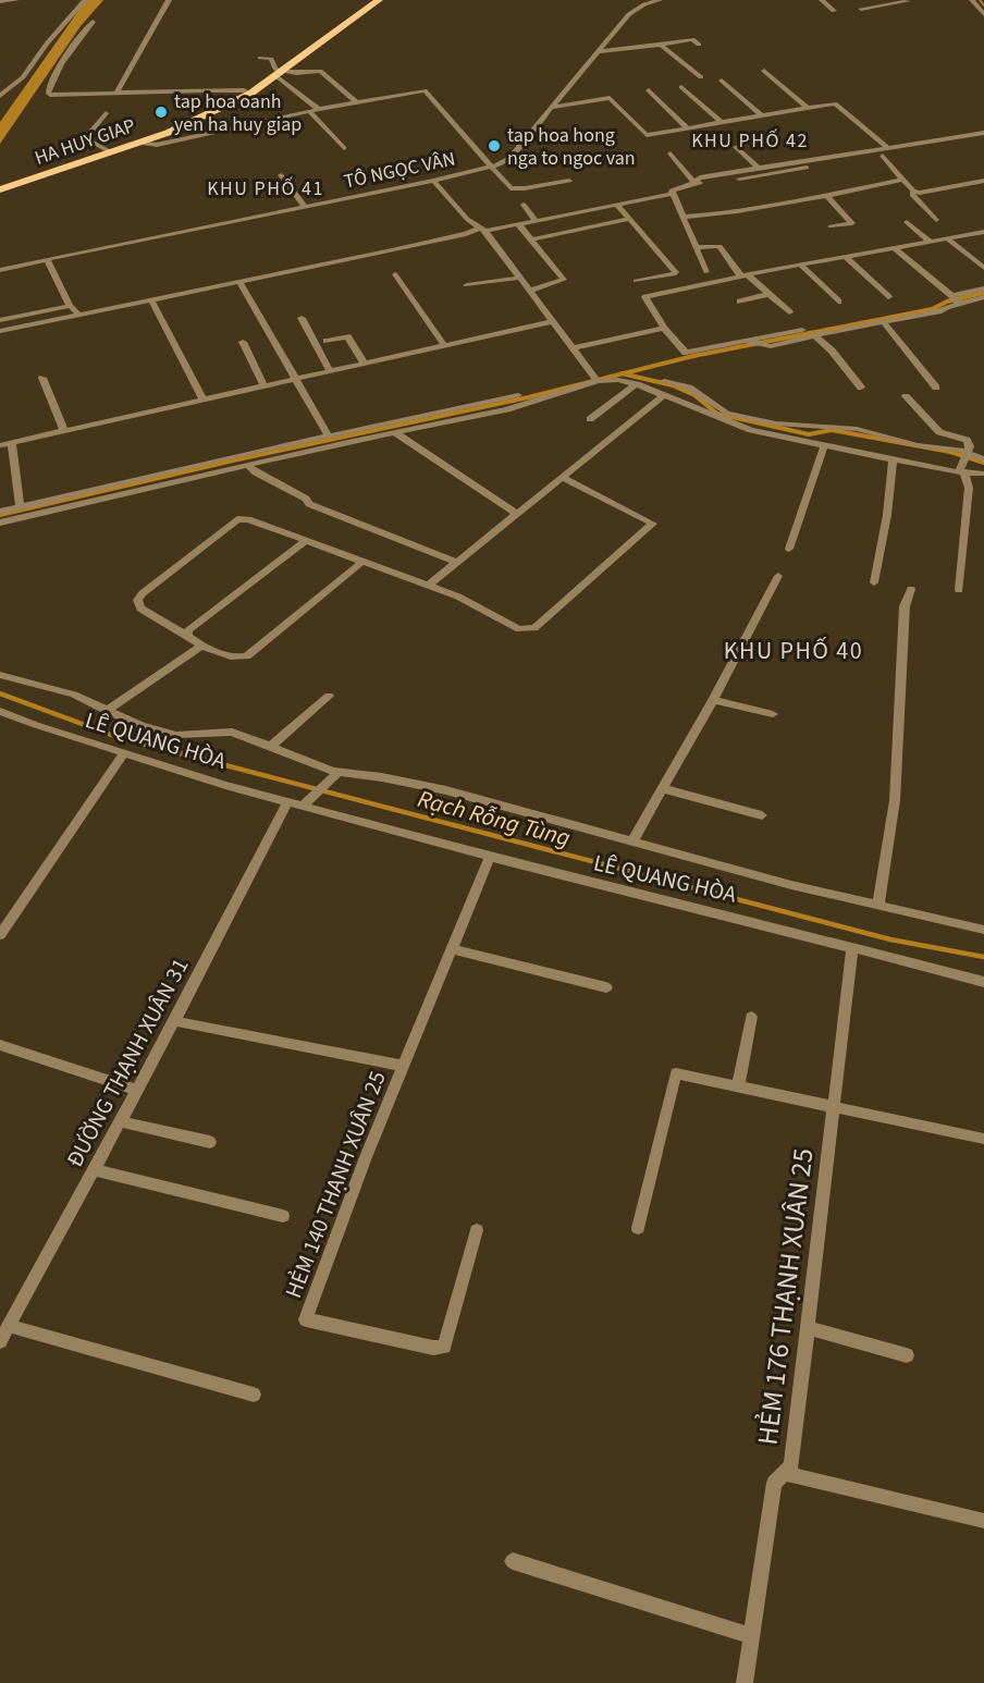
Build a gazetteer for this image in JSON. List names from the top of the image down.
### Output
{
  "streets": {
    "main road": ["HA HUY GIAP"],
    "street": [
      "TÔ NGỌC VÂN",
      "LÊ QUANG HÒA",
      "ĐƯỜNG THẠNH XUÂN 31",
      "HẺM 140 THẠNH XUÂN 25",
      "HẺM 176 THẠNH XUÂN 25"
    ]
  },
  "crossings": [
    ["LÊ QUANG HÒA", "ĐƯỜNG THẠNH XUÂN 31"],
    ["LÊ QUANG HÒA", "HẺM 140 THẠNH XUÂN 25"],
    ["LÊ QUANG HÒA", "HẺM 176 THẠNH XUÂN 25"]
  ],
  "districts": ["KHU PHỐ 42", "KHU PHỐ 41", "KHU PHỐ 40"],
  "water": ["Rạch Rỗng Tùng"],
  "places": ["tap hoa oanh yen ha huy giap", "tap hoa hong nga to ngoc van"]
}
